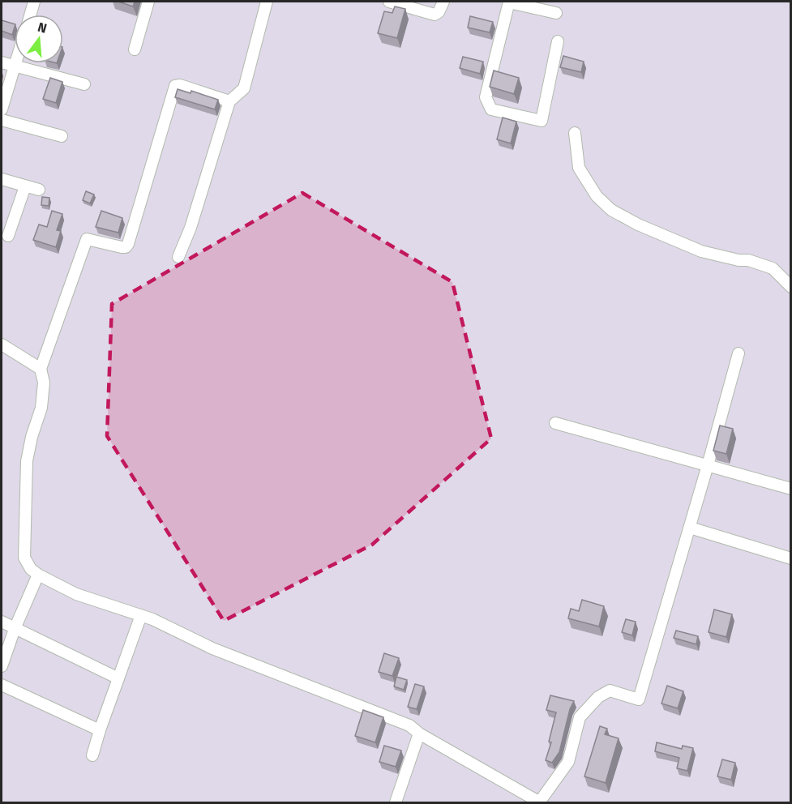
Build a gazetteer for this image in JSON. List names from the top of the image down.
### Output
{
  "north": "top"
}
